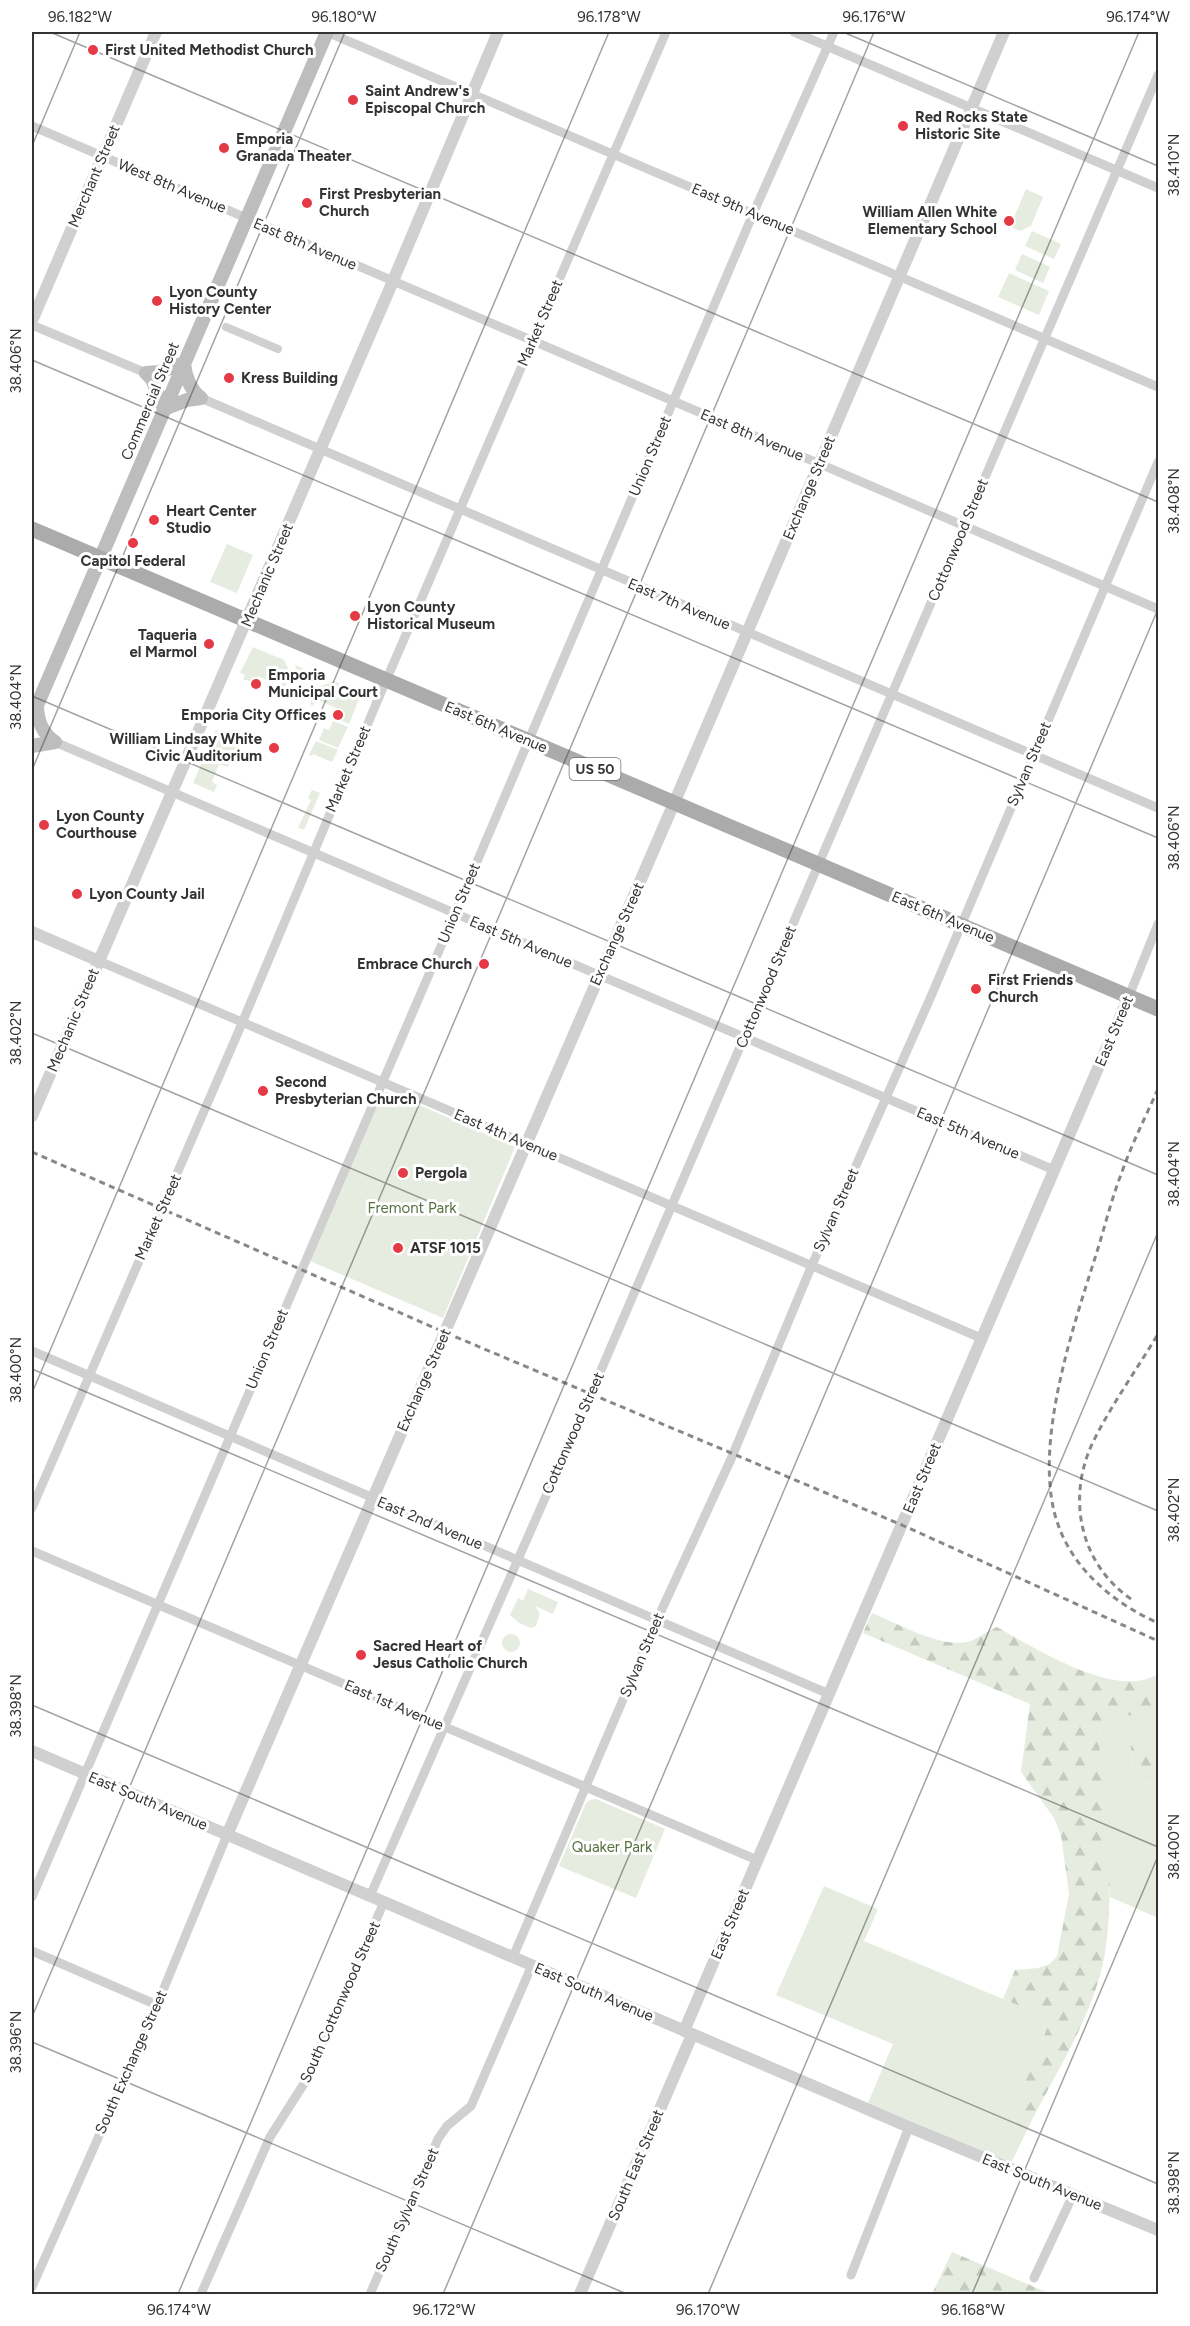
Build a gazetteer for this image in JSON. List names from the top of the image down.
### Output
{
  "streets": {
    "main road": ["Commercial Street", "East 6th Avenue", "US 50"],
    "street": [
      "Merchant Street",
      "West 8th Avenue",
      "East 9th Avenue",
      "East 8th Avenue",
      "Market Street",
      "Union Street",
      "Exchange Street",
      "Cottonwood Street",
      "Mechanic Street",
      "East 7th Avenue",
      "Sylvan Street",
      "East 5th Avenue",
      "East Street",
      "East 4th Avenue",
      "East 2nd Avenue",
      "East 1st Avenue",
      "East South Avenue",
      "South Cottonwood Street",
      "South Exchange Street",
      "South East Street",
      "South Sylvan Street"
    ]
  },
  "crossings": [
    ["Merchant Street", "West 8th Avenue"],
    ["West 8th Avenue", "East 8th Avenue"],
    ["West 8th Avenue", "Commercial Street"],
    ["East 9th Avenue", "Market Street"],
    ["East 9th Avenue", "Commercial Street"],
    ["East 9th Avenue", "Union Street"],
    ["East 9th Avenue", "Exchange Street"],
    ["East 9th Avenue", "Cottonwood Street"],
    ["East 9th Avenue", "Mechanic Street"],
    ["East 8th Avenue", "Market Street"],
    ["East 8th Avenue", "Commercial Street"],
    ["East 8th Avenue", "Union Street"],
    ["East 8th Avenue", "Exchange Street"],
    ["East 8th Avenue", "Cottonwood Street"],
    ["East 8th Avenue", "Mechanic Street"],
    ["East 8th Avenue", "Sylvan Street"],
    ["Market Street", "East 7th Avenue"],
    ["Market Street", "East 6th Avenue"],
    ["Market Street", "East 5th Avenue"],
    ["Market Street", "East 4th Avenue"],
    ["Market Street", "East 2nd Avenue"],
    ["Commercial Street", "East 6th Avenue"],
    ["Union Street", "East 7th Avenue"],
    ["Union Street", "East 6th Avenue"],
    ["Union Street", "East 5th Avenue"],
    ["Union Street", "East 4th Avenue"],
    ["Union Street", "East 2nd Avenue"],
    ["Union Street", "East 1st Avenue"],
    ["Union Street", "East South Avenue"],
    ["Exchange Street", "East 7th Avenue"],
    ["Exchange Street", "East 6th Avenue"],
    ["Exchange Street", "East 5th Avenue"],
    ["Exchange Street", "East 4th Avenue"],
    ["Exchange Street", "East 2nd Avenue"],
    ["Exchange Street", "East 1st Avenue"],
    ["Exchange Street", "East South Avenue"],
    ["Exchange Street", "South Exchange Street"],
    ["Cottonwood Street", "East 7th Avenue"],
    ["Cottonwood Street", "East 6th Avenue"],
    ["Cottonwood Street", "East 5th Avenue"],
    ["Cottonwood Street", "East 4th Avenue"],
    ["Cottonwood Street", "East 2nd Avenue"],
    ["Cottonwood Street", "East 1st Avenue"],
    ["Cottonwood Street", "East South Avenue"],
    ["Mechanic Street", "East 7th Avenue"],
    ["Mechanic Street", "East 6th Avenue"],
    ["Mechanic Street", "East 5th Avenue"],
    ["Mechanic Street", "East 4th Avenue"],
    ["East 7th Avenue", "Sylvan Street"],
    ["East 6th Avenue", "Sylvan Street"],
    ["East 6th Avenue", "East Street"],
    ["Sylvan Street", "East 5th Avenue"],
    ["Sylvan Street", "East 4th Avenue"],
    ["Sylvan Street", "East 2nd Avenue"],
    ["Sylvan Street", "East 1st Avenue"],
    ["Sylvan Street", "East South Avenue"],
    ["East 5th Avenue", "East Street"],
    ["East Street", "East 4th Avenue"],
    ["East Street", "East 2nd Avenue"],
    ["East Street", "East 1st Avenue"],
    ["East Street", "East South Avenue"],
    ["East Street", "South East Street"],
    ["East South Avenue", "South Cottonwood Street"],
    ["East South Avenue", "South Exchange Street"],
    ["East South Avenue", "South East Street"],
    ["East South Avenue", "South Sylvan Street"]
  ],
  "parks": ["Fremont Park", "Quaker Park"],
  "places": [
    "First United Methodist Church",
    "Saint Andrew's Episcopal Church",
    "Red Rocks State Historic Site",
    "Emporia Granada Theater",
    "First Presbyterian Church",
    "William Allen White Elementary School",
    "Lyon County History Center",
    "Kress Building",
    "Heart Center Studio",
    "Capitol Federal",
    "Lyon County Historical Museum",
    "Taqueria el Marmol",
    "Emporia Municipal Court",
    "Emporia City Offices",
    "William Lindsay White Civic Auditorium",
    "Lyon County Courthouse",
    "Lyon County Jail",
    "Embrace Church",
    "First Friends Church",
    "Second Presbyterian Church",
    "Pergola",
    "ATSF 1015",
    "Sacred Heart of Jesus Catholic Church"
  ],
  "coordinates": [
    "96.182°W",
    "96.180°W",
    "96.178°W",
    "96.176°W",
    "96.174°W",
    "38.410°N",
    "38.406°N",
    "38.408°N",
    "38.404°N",
    "38.402°N",
    "38.400°N",
    "38.398°N",
    "38.396°N",
    "96.172°W",
    "96.170°W",
    "96.168°W"
  ]
}
